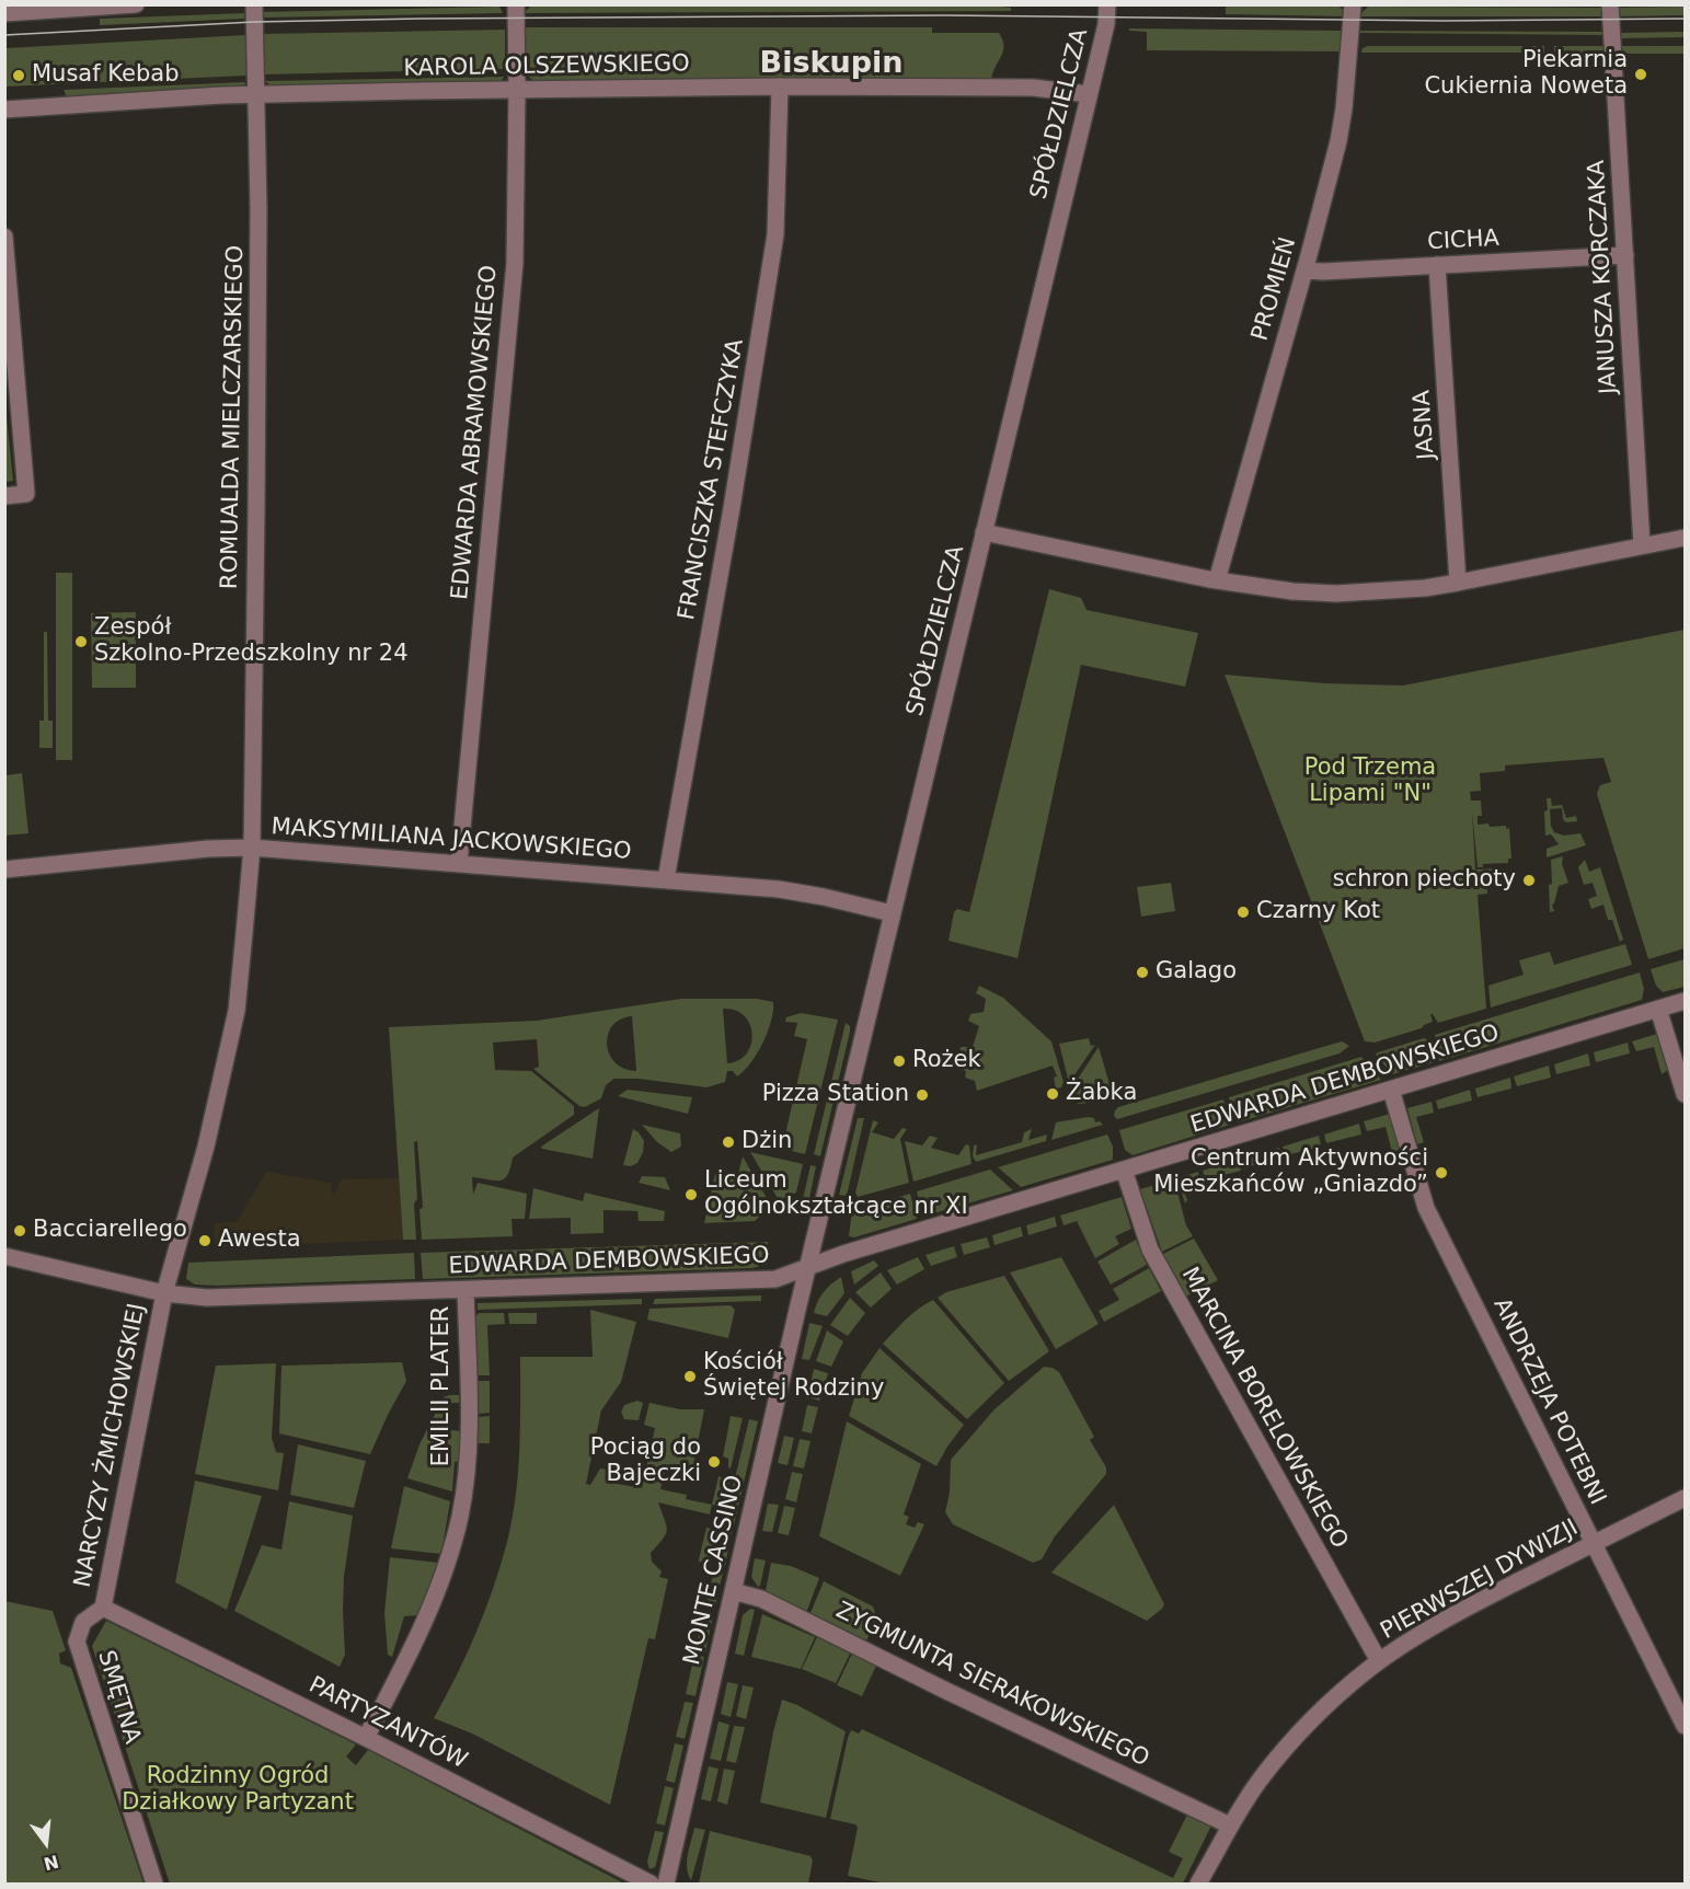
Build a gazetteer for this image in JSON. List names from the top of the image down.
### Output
{
  "streets": {
    "street": [
      "KAROLA OLSZEWSKIEGO",
      "SPÓŁDZIELCZA",
      "CICHA",
      "JANUSZA KORCZAKA",
      "PROMIEŃ",
      "ROMUALDA MIELCZARSKIEGO",
      "JASNA",
      "EDWARDA ABRAMOWSKIEGO",
      "FRANCISZKA STEFCZYKA",
      "MAKSYMILIANA JACKOWSKIEGO",
      "EDWARDA DEMBOWSKIEGO",
      "EMILII PLATER",
      "ANDRZEJA POTEBNI",
      "MARCINA BORELOWSKIEGO",
      "NARCYZY ŻMICHOWSKIEJ",
      "MONTE CASSINO",
      "PIERWSZEJ DYWIZJI",
      "ZYGMUNTA SIERAKOWSKIEGO",
      "SMĘTNA",
      "PARTYZANTÓW"
    ]
  },
  "crossings": [
    ["KAROLA OLSZEWSKIEGO", "SPÓŁDZIELCZA"],
    ["KAROLA OLSZEWSKIEGO", "ROMUALDA MIELCZARSKIEGO"],
    ["KAROLA OLSZEWSKIEGO", "EDWARDA ABRAMOWSKIEGO"],
    ["KAROLA OLSZEWSKIEGO", "FRANCISZKA STEFCZYKA"],
    ["SPÓŁDZIELCZA", "MAKSYMILIANA JACKOWSKIEGO"],
    ["SPÓŁDZIELCZA", "EDWARDA DEMBOWSKIEGO"],
    ["SPÓŁDZIELCZA", "MONTE CASSINO"],
    ["CICHA", "JANUSZA KORCZAKA"],
    ["CICHA", "PROMIEŃ"],
    ["CICHA", "JASNA"],
    ["ROMUALDA MIELCZARSKIEGO", "MAKSYMILIANA JACKOWSKIEGO"],
    ["ROMUALDA MIELCZARSKIEGO", "EDWARDA DEMBOWSKIEGO"],
    ["ROMUALDA MIELCZARSKIEGO", "NARCYZY ŻMICHOWSKIEJ"],
    ["EDWARDA ABRAMOWSKIEGO", "MAKSYMILIANA JACKOWSKIEGO"],
    ["FRANCISZKA STEFCZYKA", "MAKSYMILIANA JACKOWSKIEGO"],
    ["EDWARDA DEMBOWSKIEGO", "EMILII PLATER"],
    ["EDWARDA DEMBOWSKIEGO", "ANDRZEJA POTEBNI"],
    ["EDWARDA DEMBOWSKIEGO", "MARCINA BORELOWSKIEGO"],
    ["EDWARDA DEMBOWSKIEGO", "NARCYZY ŻMICHOWSKIEJ"],
    ["EDWARDA DEMBOWSKIEGO", "MONTE CASSINO"],
    ["EMILII PLATER", "PARTYZANTÓW"],
    ["ANDRZEJA POTEBNI", "PIERWSZEJ DYWIZJI"],
    ["MARCINA BORELOWSKIEGO", "PIERWSZEJ DYWIZJI"],
    ["NARCYZY ŻMICHOWSKIEJ", "SMĘTNA"],
    ["NARCYZY ŻMICHOWSKIEJ", "PARTYZANTÓW"],
    ["MONTE CASSINO", "ZYGMUNTA SIERAKOWSKIEGO"],
    ["PIERWSZEJ DYWIZJI", "ZYGMUNTA SIERAKOWSKIEGO"],
    ["SMĘTNA", "PARTYZANTÓW"]
  ],
  "districts": ["Biskupin"],
  "parks": ["Pod Trzema Lipami \"N\"", "Rodzinny Ogród Działkowy Partyzant"],
  "places": [
    "Piekarnia Cukiernia Noweta",
    "Musaf Kebab",
    "Zespół Szkolno-Przedszkolny nr 24",
    "schron piechoty",
    "Czarny Kot",
    "Galago",
    "Rożek",
    "Żabka",
    "Pizza Station",
    "Dżin",
    "Centrum Aktywności Mieszkańców „Gniazdo”",
    "Liceum Ogólnokształcące nr XI",
    "Bacciarellego",
    "Awesta",
    "Kościół Świętej Rodziny",
    "Pociąg do Bajeczki"
  ],
  "north": "bottom"
}
